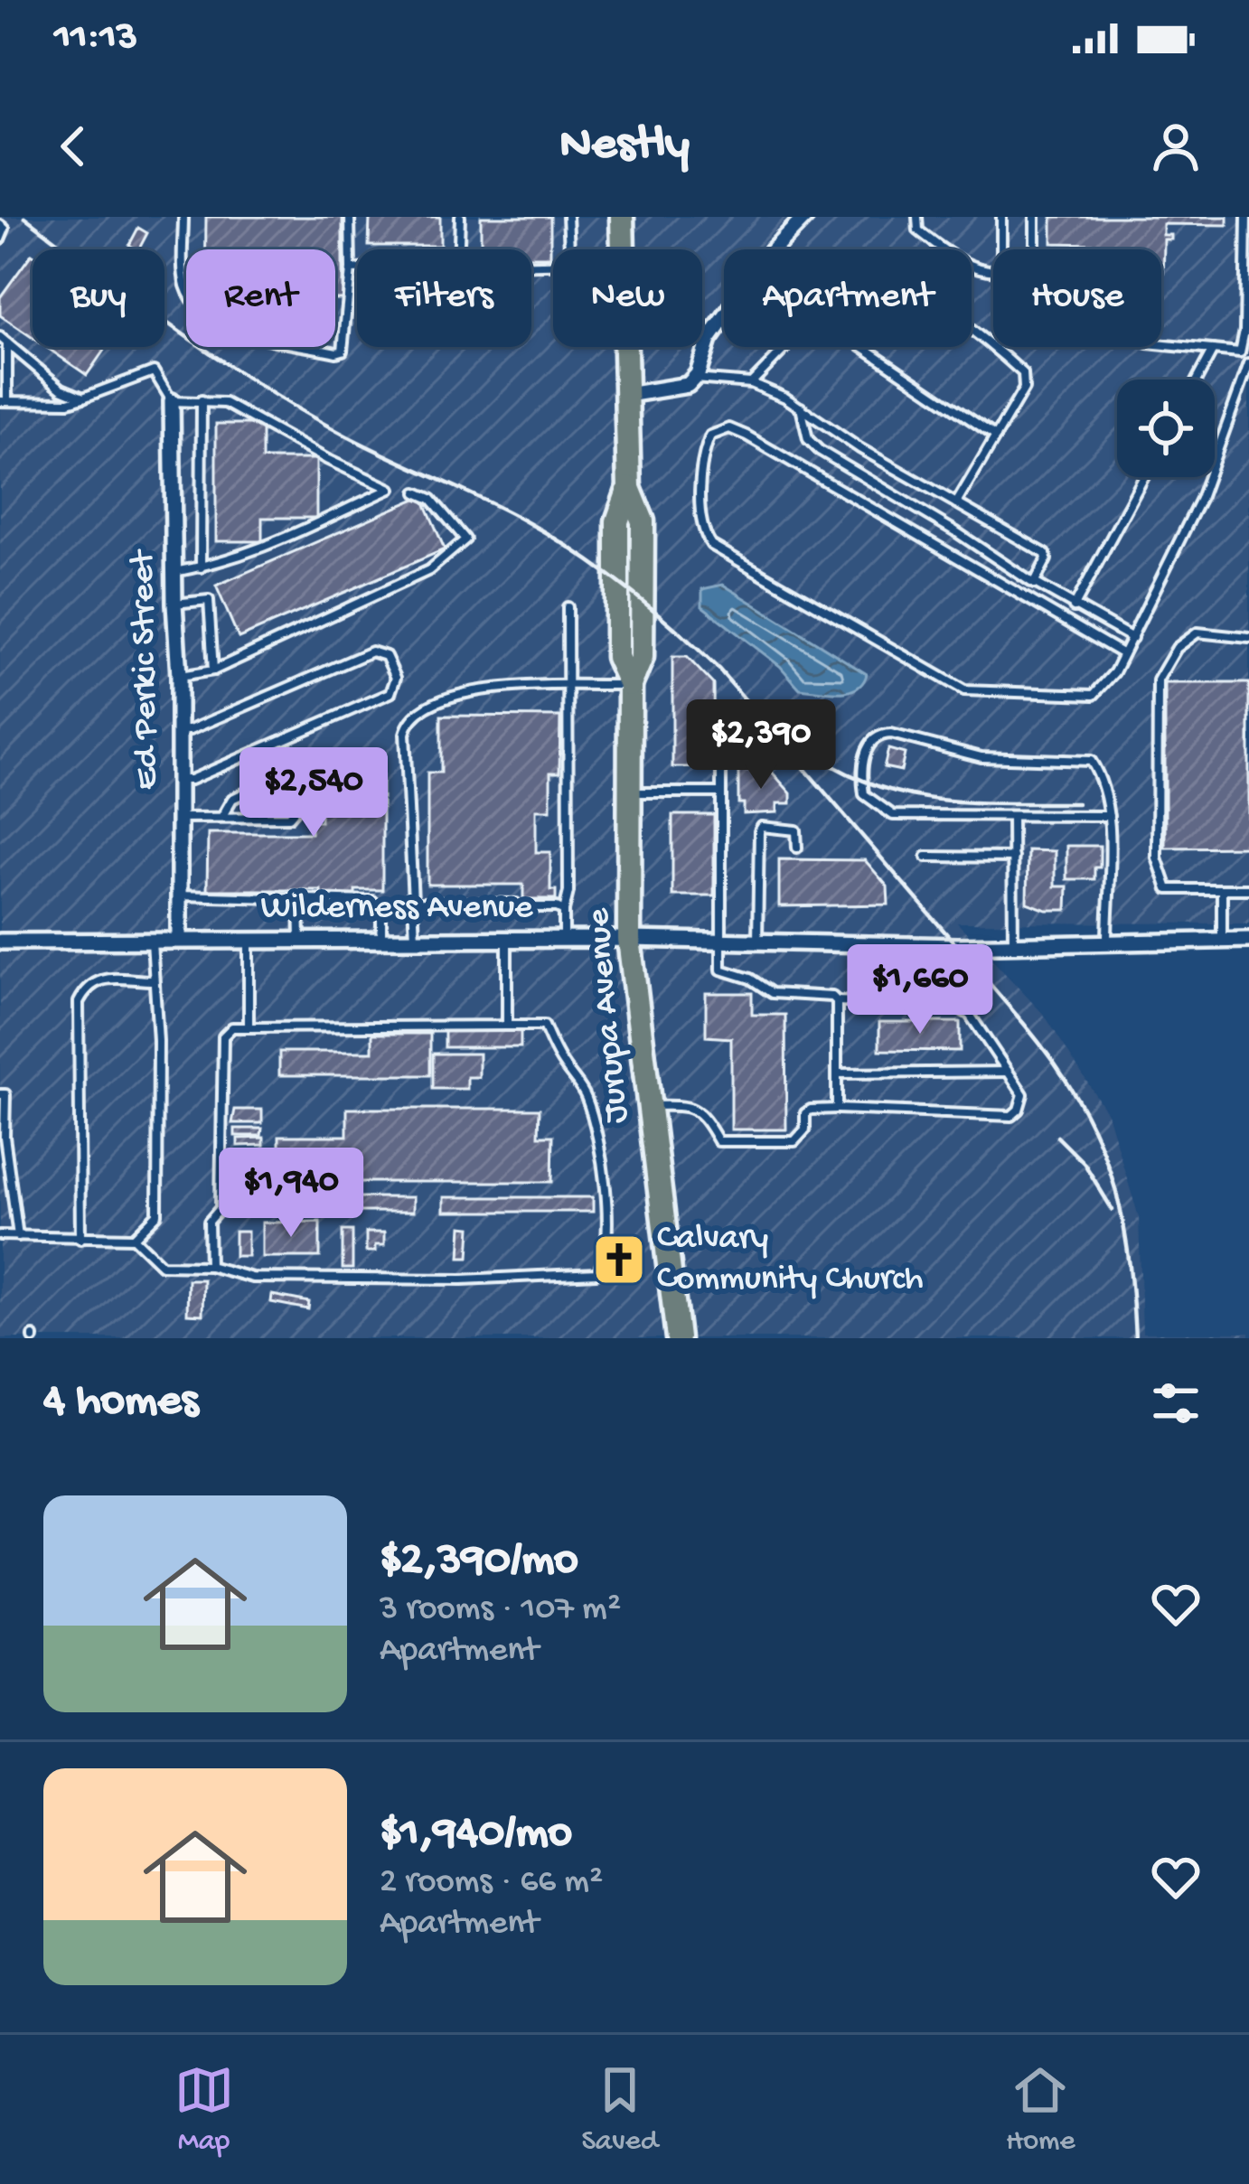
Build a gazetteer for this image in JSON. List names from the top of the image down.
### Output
{
  "streets": {
    "main road": ["Jurupa Avenue"],
    "street": ["Ed Perkic Street", "Wilderness Avenue"]
  },
  "crossings": [
    ["Ed Perkic Street", "Wilderness Avenue"],
    ["Wilderness Avenue", "Jurupa Avenue"]
  ],
  "places": {
    "church": ["Calvary Community Church"]
  },
  "page": {
    "status": "11:13",
    "header": "Nestly",
    "chip": [
      "Buy",
      "Rent",
      "Filters",
      "New",
      "Apartment",
      "House"
    ],
    "price": [
      "$2,390",
      "$2,540",
      "$1,660",
      "$1,940"
    ],
    "heading": "4 homes",
    "list": [
      {
        "name": "$2,390/mo",
        "note": "3 rooms · 107 m² · Apartment"
      },
      {
        "name": "$1,940/mo",
        "note": "2 rooms · 66 m² · Apartment"
      }
    ],
    "tabs": ["Map", "Saved", "Home"]
  }
}
